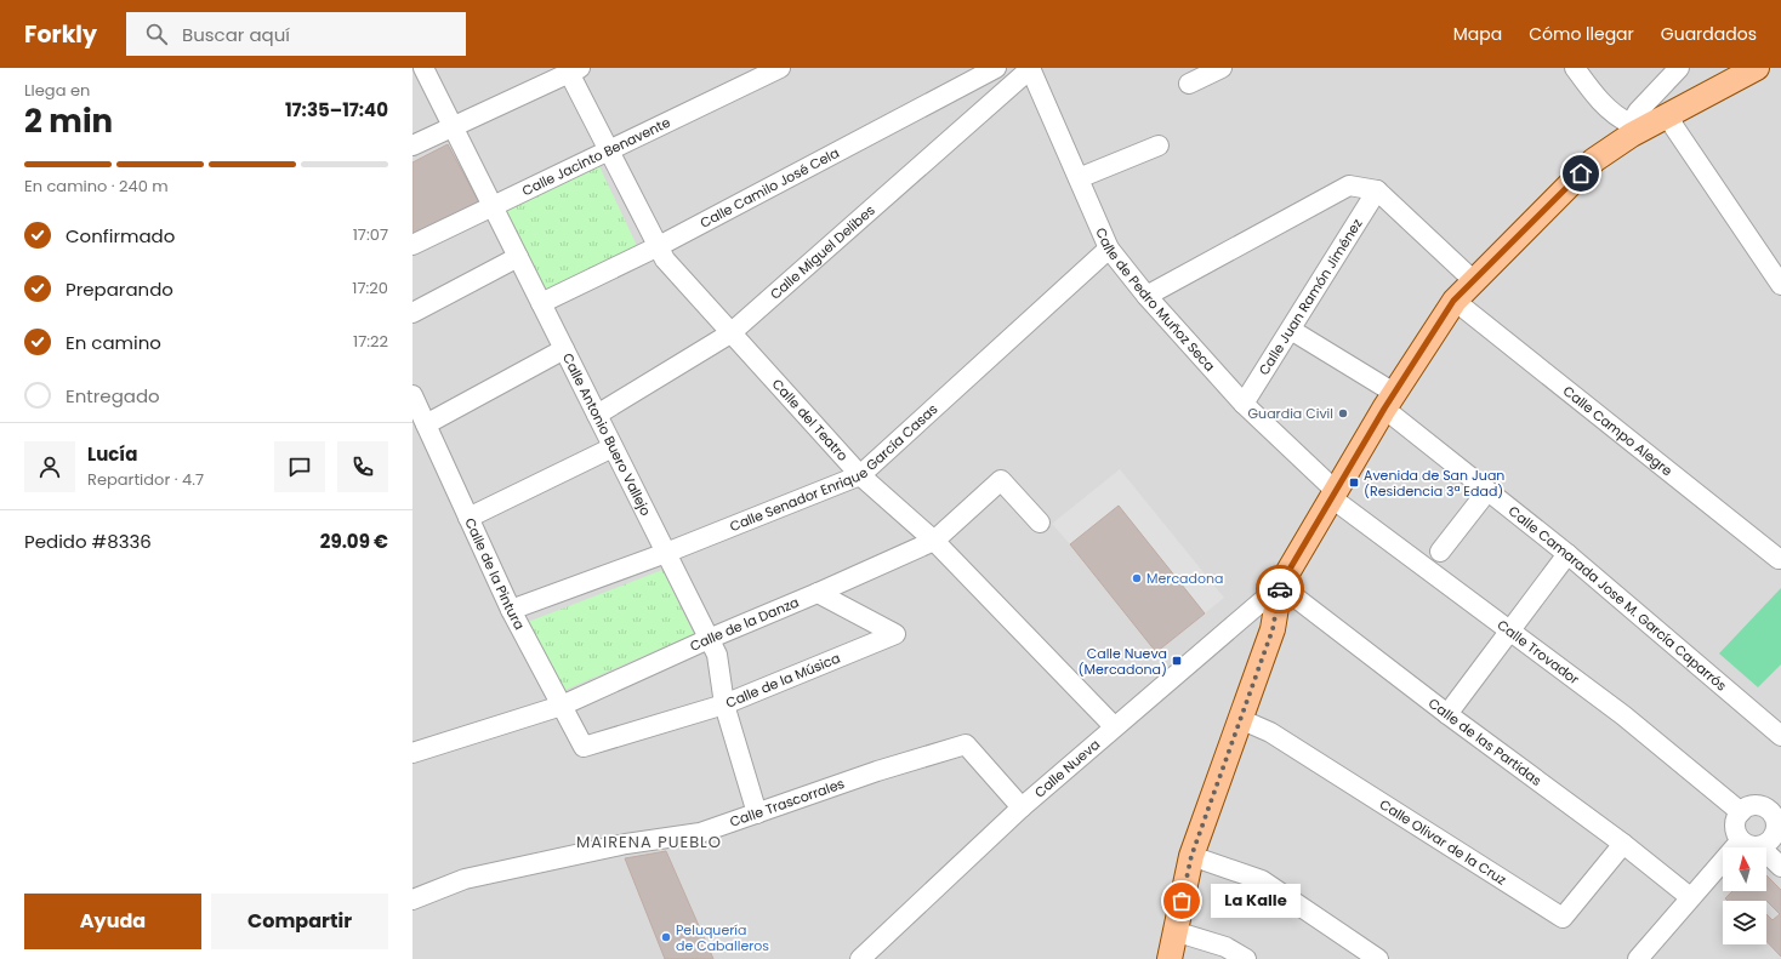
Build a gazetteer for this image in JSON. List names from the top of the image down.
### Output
{
  "streets": {
    "street": [
      "Calle Jacinto Benavente",
      "Calle Camilo José Cela",
      "Calle Miguel Delibes",
      "Calle Juan Ramón Jiménez",
      "Calle de Pedro Muñoz Seca",
      "Calle del Teatro",
      "Calle Campo Alegre",
      "Calle Antonio Buero Vallejo",
      "Calle Senador Enrique García Casas",
      "Calle de la Pintura",
      "Calle Camarada Jose M. García Caparrós",
      "Calle de la Danza",
      "Calle Trovador",
      "Calle de la Música",
      "Calle de las Partidas",
      "Calle Nueva",
      "Calle Trascorrales",
      "Calle Olivar de la Cruz"
    ]
  },
  "crossings": [
    ["Calle Jacinto Benavente", "Calle del Teatro"],
    ["Calle Jacinto Benavente", "Calle Antonio Buero Vallejo"],
    ["Calle Camilo José Cela", "Calle del Teatro"],
    ["Calle Camilo José Cela", "Calle Antonio Buero Vallejo"],
    ["Calle Miguel Delibes", "Calle de Pedro Muñoz Seca"],
    ["Calle Miguel Delibes", "Calle del Teatro"],
    ["Calle Miguel Delibes", "Calle Antonio Buero Vallejo"],
    ["Calle Juan Ramón Jiménez", "Calle de Pedro Muñoz Seca"],
    ["Calle Juan Ramón Jiménez", "Calle Camarada Jose M. García Caparrós"],
    ["Calle de Pedro Muñoz Seca", "Calle Senador Enrique García Casas"],
    ["Calle de Pedro Muñoz Seca", "Calle Trovador"],
    ["Calle del Teatro", "Calle Senador Enrique García Casas"],
    ["Calle del Teatro", "Calle de la Danza"],
    ["Calle del Teatro", "Calle Nueva"],
    ["Calle Antonio Buero Vallejo", "Calle Senador Enrique García Casas"],
    ["Calle Antonio Buero Vallejo", "Calle de la Danza"],
    ["Calle Antonio Buero Vallejo", "Calle de la Música"],
    ["Calle Antonio Buero Vallejo", "Calle Trascorrales"],
    ["Calle Senador Enrique García Casas", "Calle de la Pintura"],
    ["Calle de la Pintura", "Calle de la Danza"],
    ["Calle de la Pintura", "Calle de la Música"],
    ["Calle de la Danza", "Calle de la Música"],
    ["Calle de las Partidas", "Calle Nueva"],
    ["Calle de las Partidas", "Calle Olivar de la Cruz"],
    ["Calle Nueva", "Calle Trascorrales"]
  ],
  "districts": ["MAIRENA PUEBLO"],
  "places": {
    "other": [
      "Guardia Civil",
      "Mercadona",
      "La Kalle",
      "Peluquería de Caballeros"
    ],
    "transit": ["Avenida de San Juan (Residencia 3ª Edad)", "Calle Nueva (Mercadona)"]
  },
  "north": "top",
  "page": {
    "header": "Forkly",
    "search": "Buscar aquí",
    "nav": ["Mapa", "Cómo llegar", "Guardados"],
    "heading": ["2 min", "Llega en", "17:35–17:40"],
    "panel": [
      "Lucía",
      "Repartidor · 4.7",
      "Pedido #8336",
      "29.09 €"
    ],
    "bar": "En camino · 240 m",
    "list": [
      ["Confirmado", "17:07"],
      ["Preparando", "17:20"],
      ["En camino", "17:22"],
      "Entregado"
    ],
    "buttons": ["Ayuda", "Compartir"],
    "bubble": "La Kalle"
  }
}
